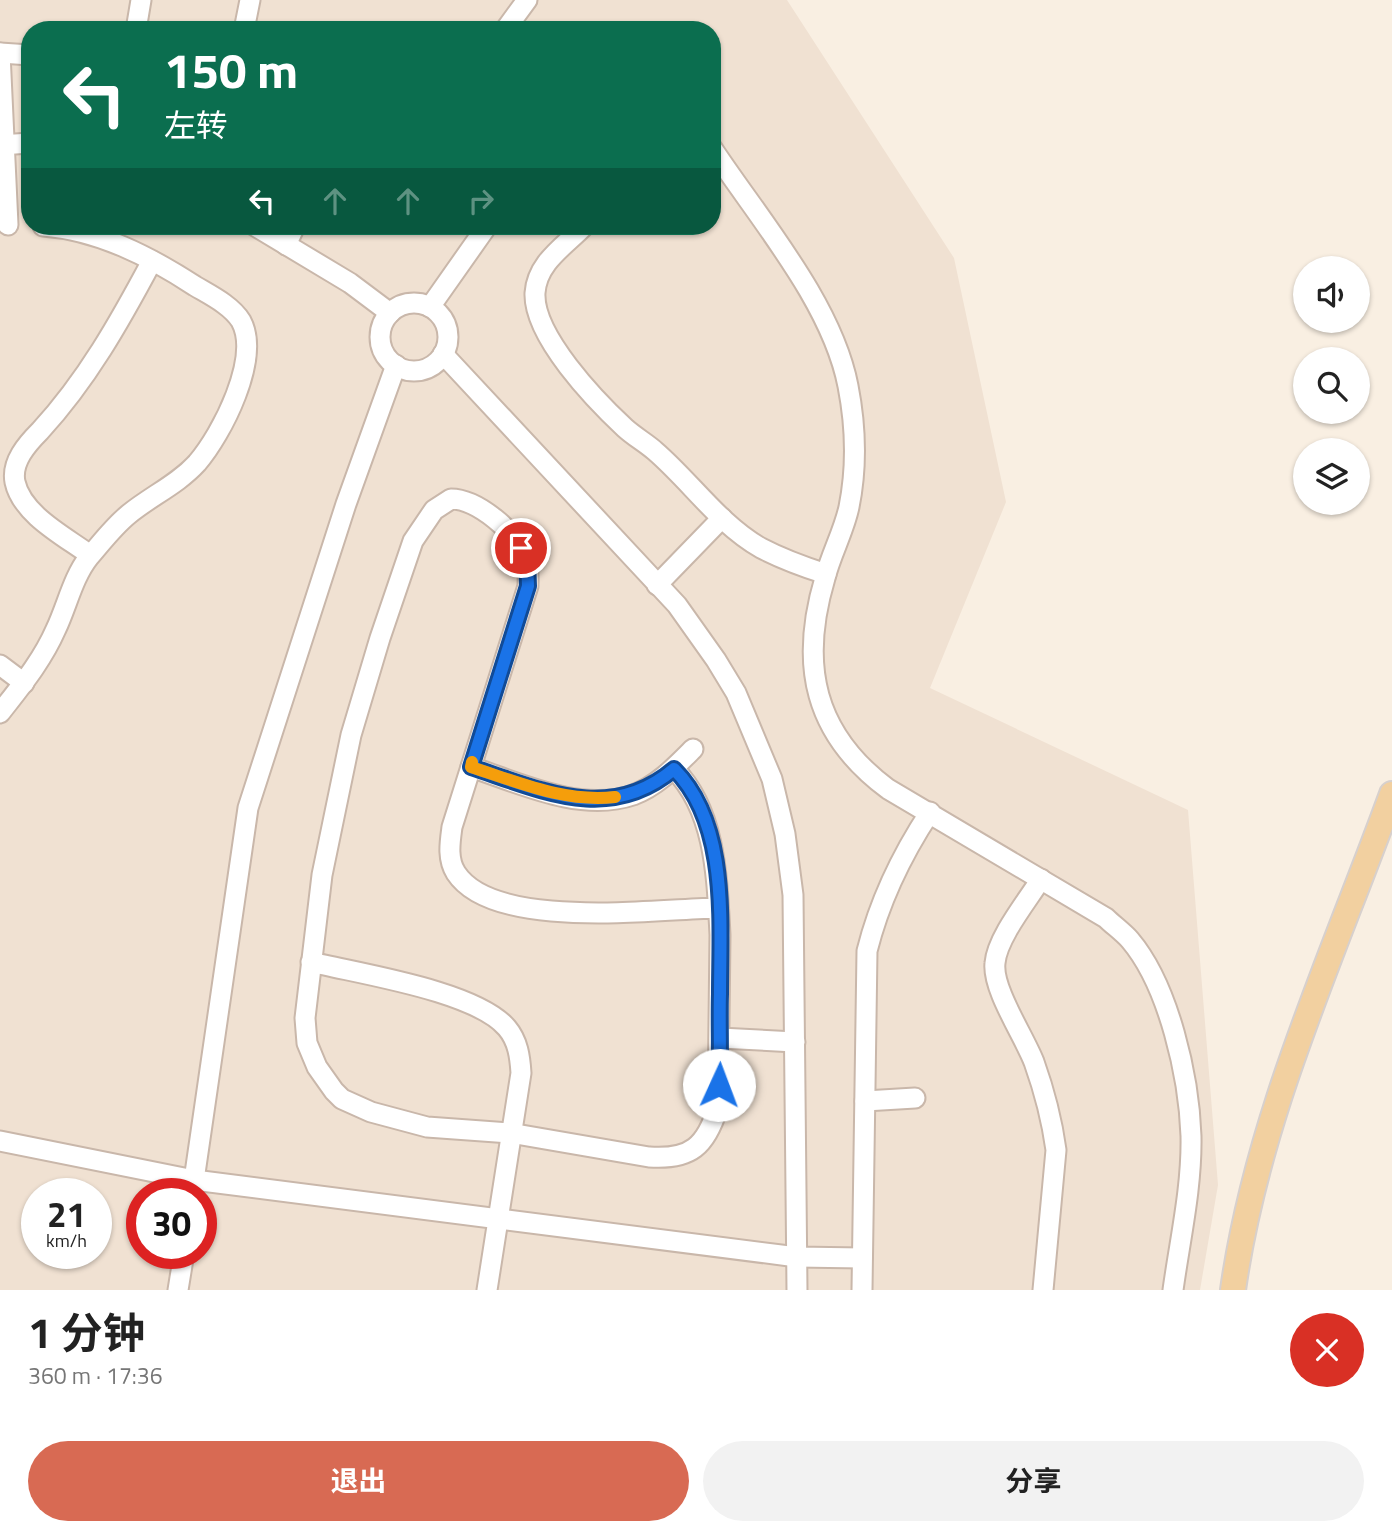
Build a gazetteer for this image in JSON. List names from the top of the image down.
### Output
{
  "page": {
    "turn": ["150 m", "左转"],
    "speed": "21 km/h",
    "limit": "30",
    "heading": ["1 分钟", "360 m · 17:36"],
    "buttons": ["退出", "分享"]
  }
}
